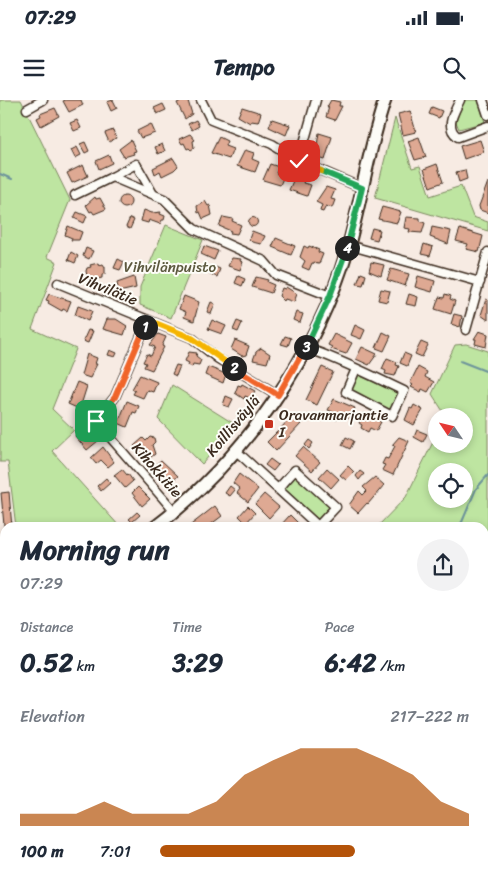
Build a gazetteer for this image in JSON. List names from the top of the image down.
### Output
{
  "streets": {
    "street": ["Vihvilätie", "Koillisväylä", "Kihokkitie"]
  },
  "crossings": [
    ["Vihvilätie", "Kihokkitie"],
    ["Koillisväylä", "Kihokkitie"]
  ],
  "parks": ["Vihvilänpuisto"],
  "places": {
    "transit": ["Oravanmarjantie I"]
  },
  "north": "top left",
  "page": {
    "status": "07:29",
    "header": "Tempo",
    "pins": [
      "4",
      "1",
      "3",
      "2"
    ],
    "heading": ["Morning run", "07:29"],
    "stats": [
      ["Distance", "0.52 km"],
      ["Time", "3:29"],
      ["Pace", "6:42 /km"]
    ],
    "chart": ["Elevation", "217–222 m"],
    "list": [
      {
        "name": "100 m",
        "note": "7:01"
      }
    ]
  }
}
